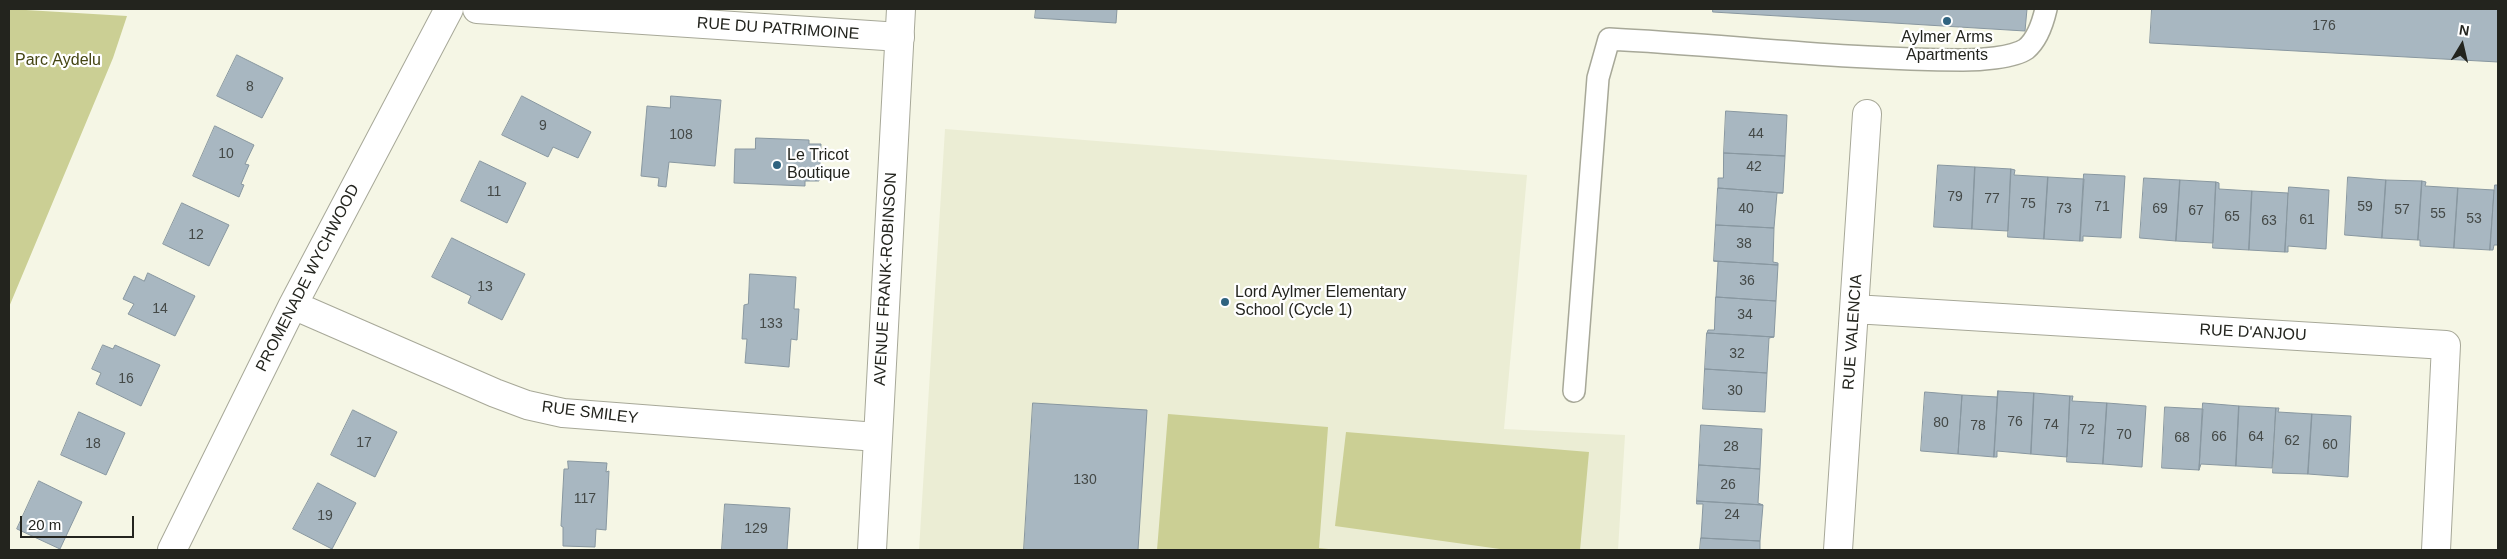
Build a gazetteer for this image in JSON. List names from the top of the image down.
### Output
{
  "streets": {
    "street": [
      "RUE DU PATRIMOINE",
      "PROMENADE WYCHWOOD",
      "AVENUE FRANK-ROBINSON",
      "RUE VALENCIA",
      "RUE D'ANJOU",
      "RUE SMILEY"
    ]
  },
  "crossings": [
    ["RUE DU PATRIMOINE", "AVENUE FRANK-ROBINSON"],
    ["PROMENADE WYCHWOOD", "RUE SMILEY"],
    ["AVENUE FRANK-ROBINSON", "RUE SMILEY"],
    ["RUE VALENCIA", "RUE D'ANJOU"]
  ],
  "parks": ["Parc Aydelu"],
  "places": ["Aylmer Arms Apartments", "Le Tricot Boutique", "Lord Aylmer Elementary School (Cycle 1)"],
  "house_numbers": [
    "176",
    "8",
    "9",
    "44",
    "108",
    "10",
    "42",
    "11",
    "79",
    "77",
    "75",
    "71",
    "59",
    "40",
    "73",
    "69",
    "57",
    "67",
    "55",
    "65",
    "53",
    "61",
    "63",
    "12",
    "38",
    "36",
    "13",
    "14",
    "34",
    "133",
    "32",
    "16",
    "30",
    "76",
    "80",
    "74",
    "78",
    "72",
    "70",
    "66",
    "64",
    "68",
    "62",
    "17",
    "18",
    "60",
    "28",
    "130",
    "26",
    "117",
    "24",
    "19",
    "129"
  ],
  "scale_bar": "20 m",
  "north": "top"
}
